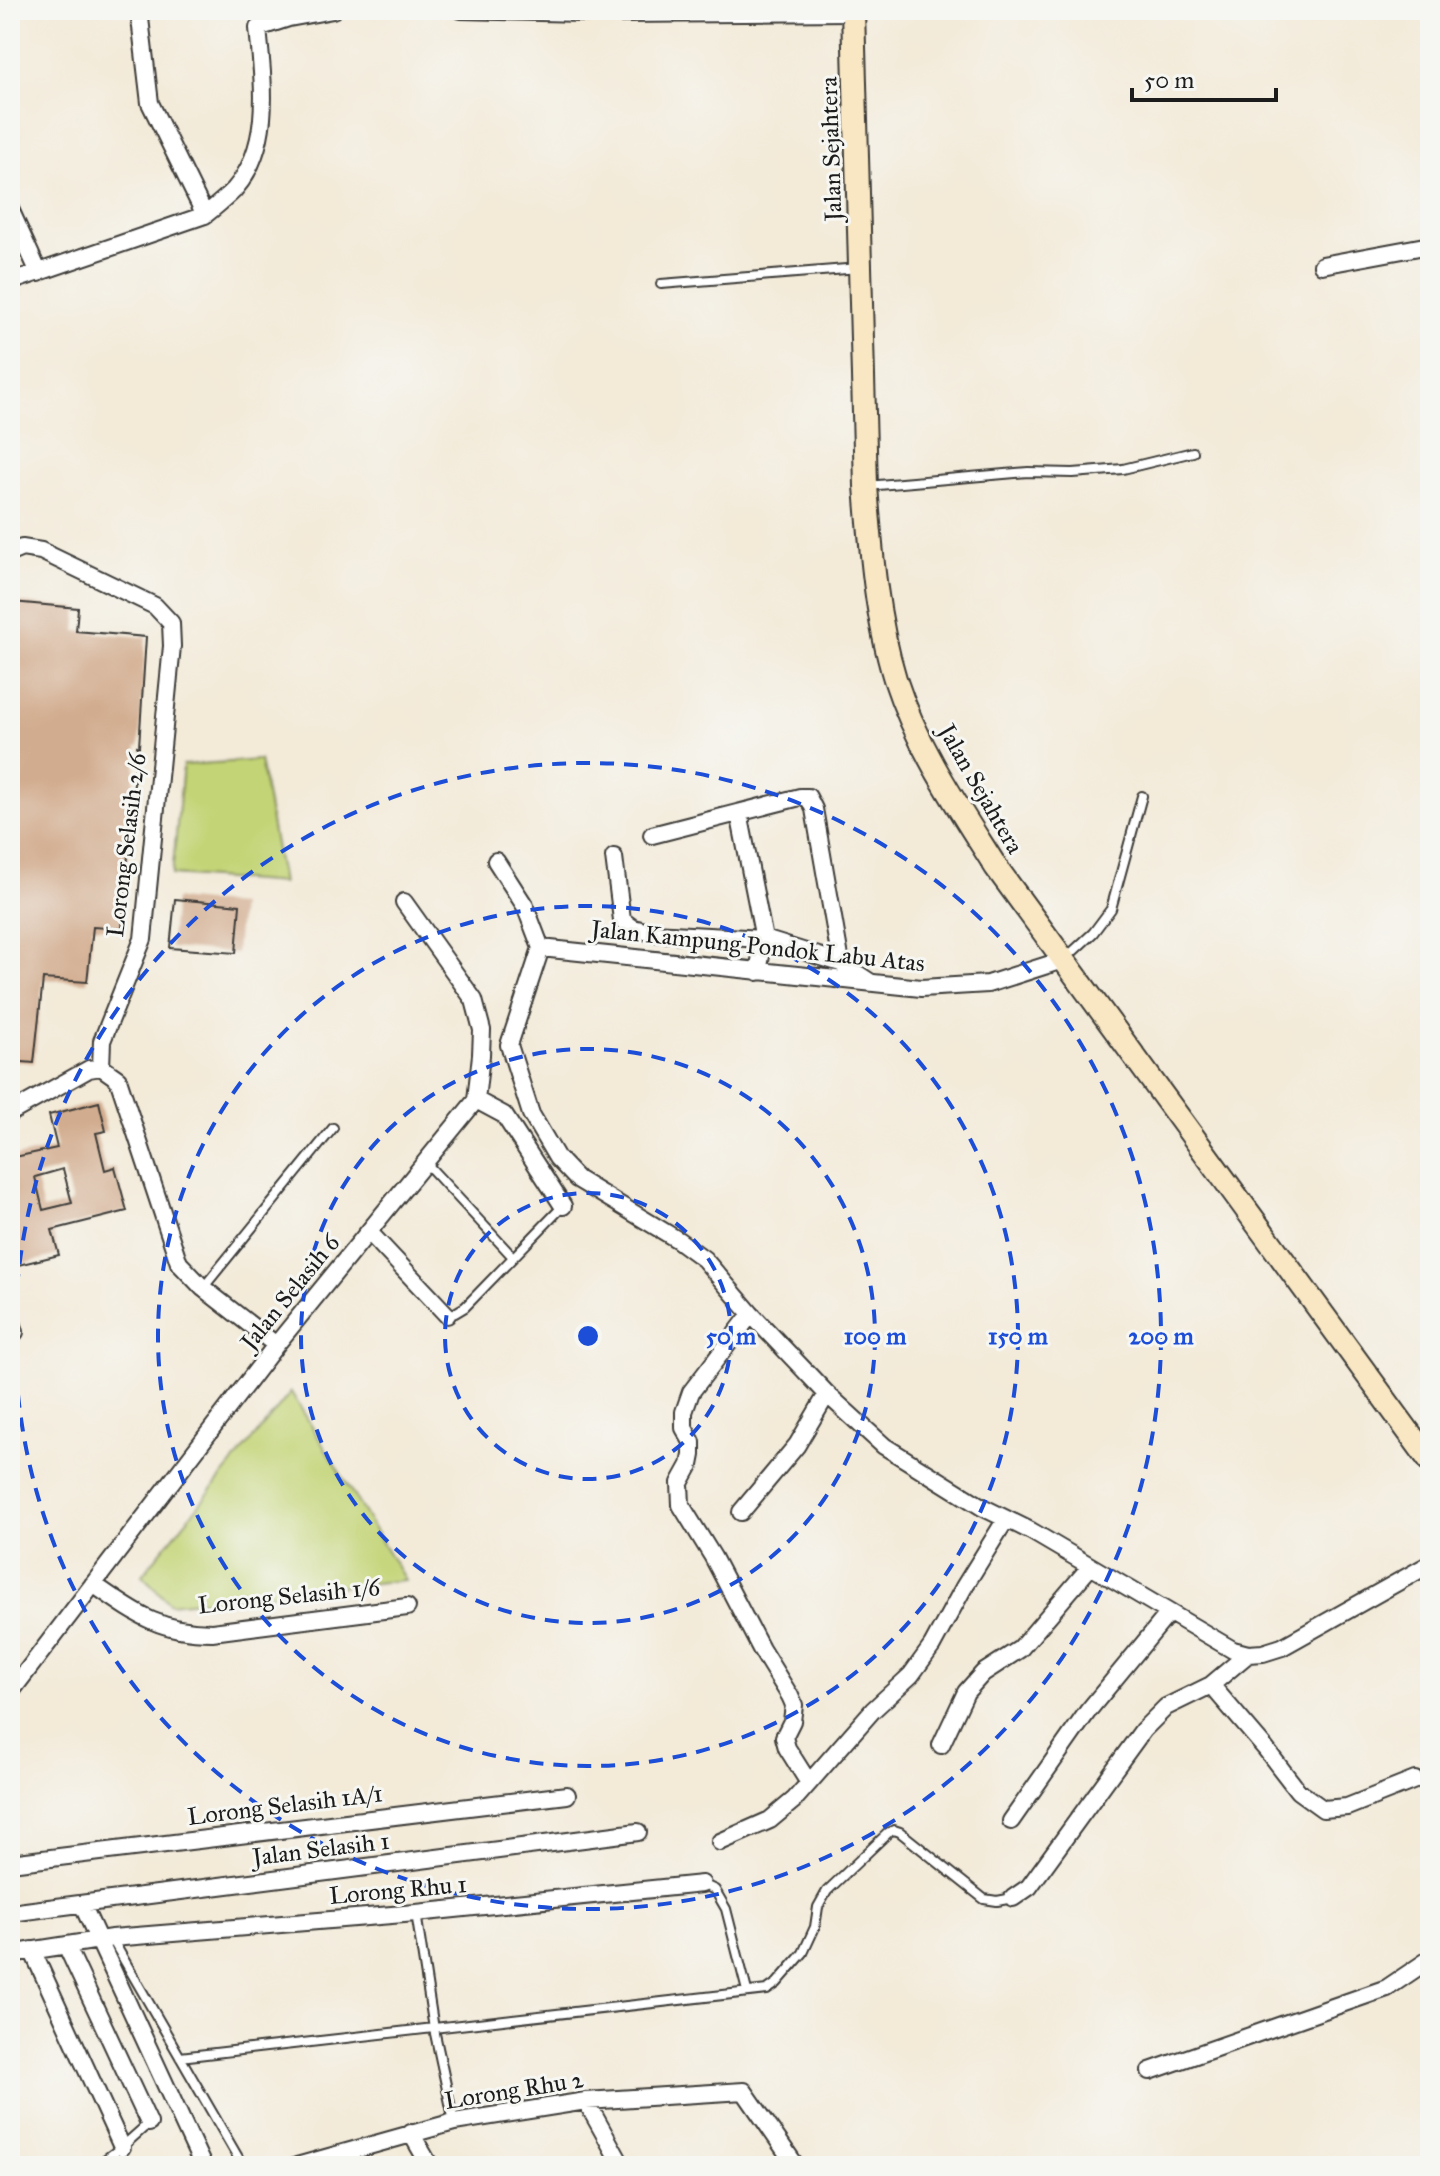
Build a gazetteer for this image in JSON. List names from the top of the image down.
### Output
{
  "streets": {
    "main road": ["Jalan Sejahtera"],
    "street": [
      "Lorong Selasih 2/6",
      "Jalan Kampung Pondok Labu Atas",
      "Jalan Selasih 6",
      "Lorong Selasih 1/6",
      "Lorong Selasih 1A/1",
      "Jalan Selasih 1",
      "Lorong Rhu 1",
      "Lorong Rhu 2"
    ]
  },
  "crossings": [
    ["Jalan Sejahtera", "Jalan Kampung Pondok Labu Atas"],
    ["Jalan Selasih 6", "Lorong Selasih 1/6"]
  ],
  "scale_bar": "50 m",
  "rings": [
    "50 m",
    "100 m",
    "150 m",
    "200 m"
  ]
}
